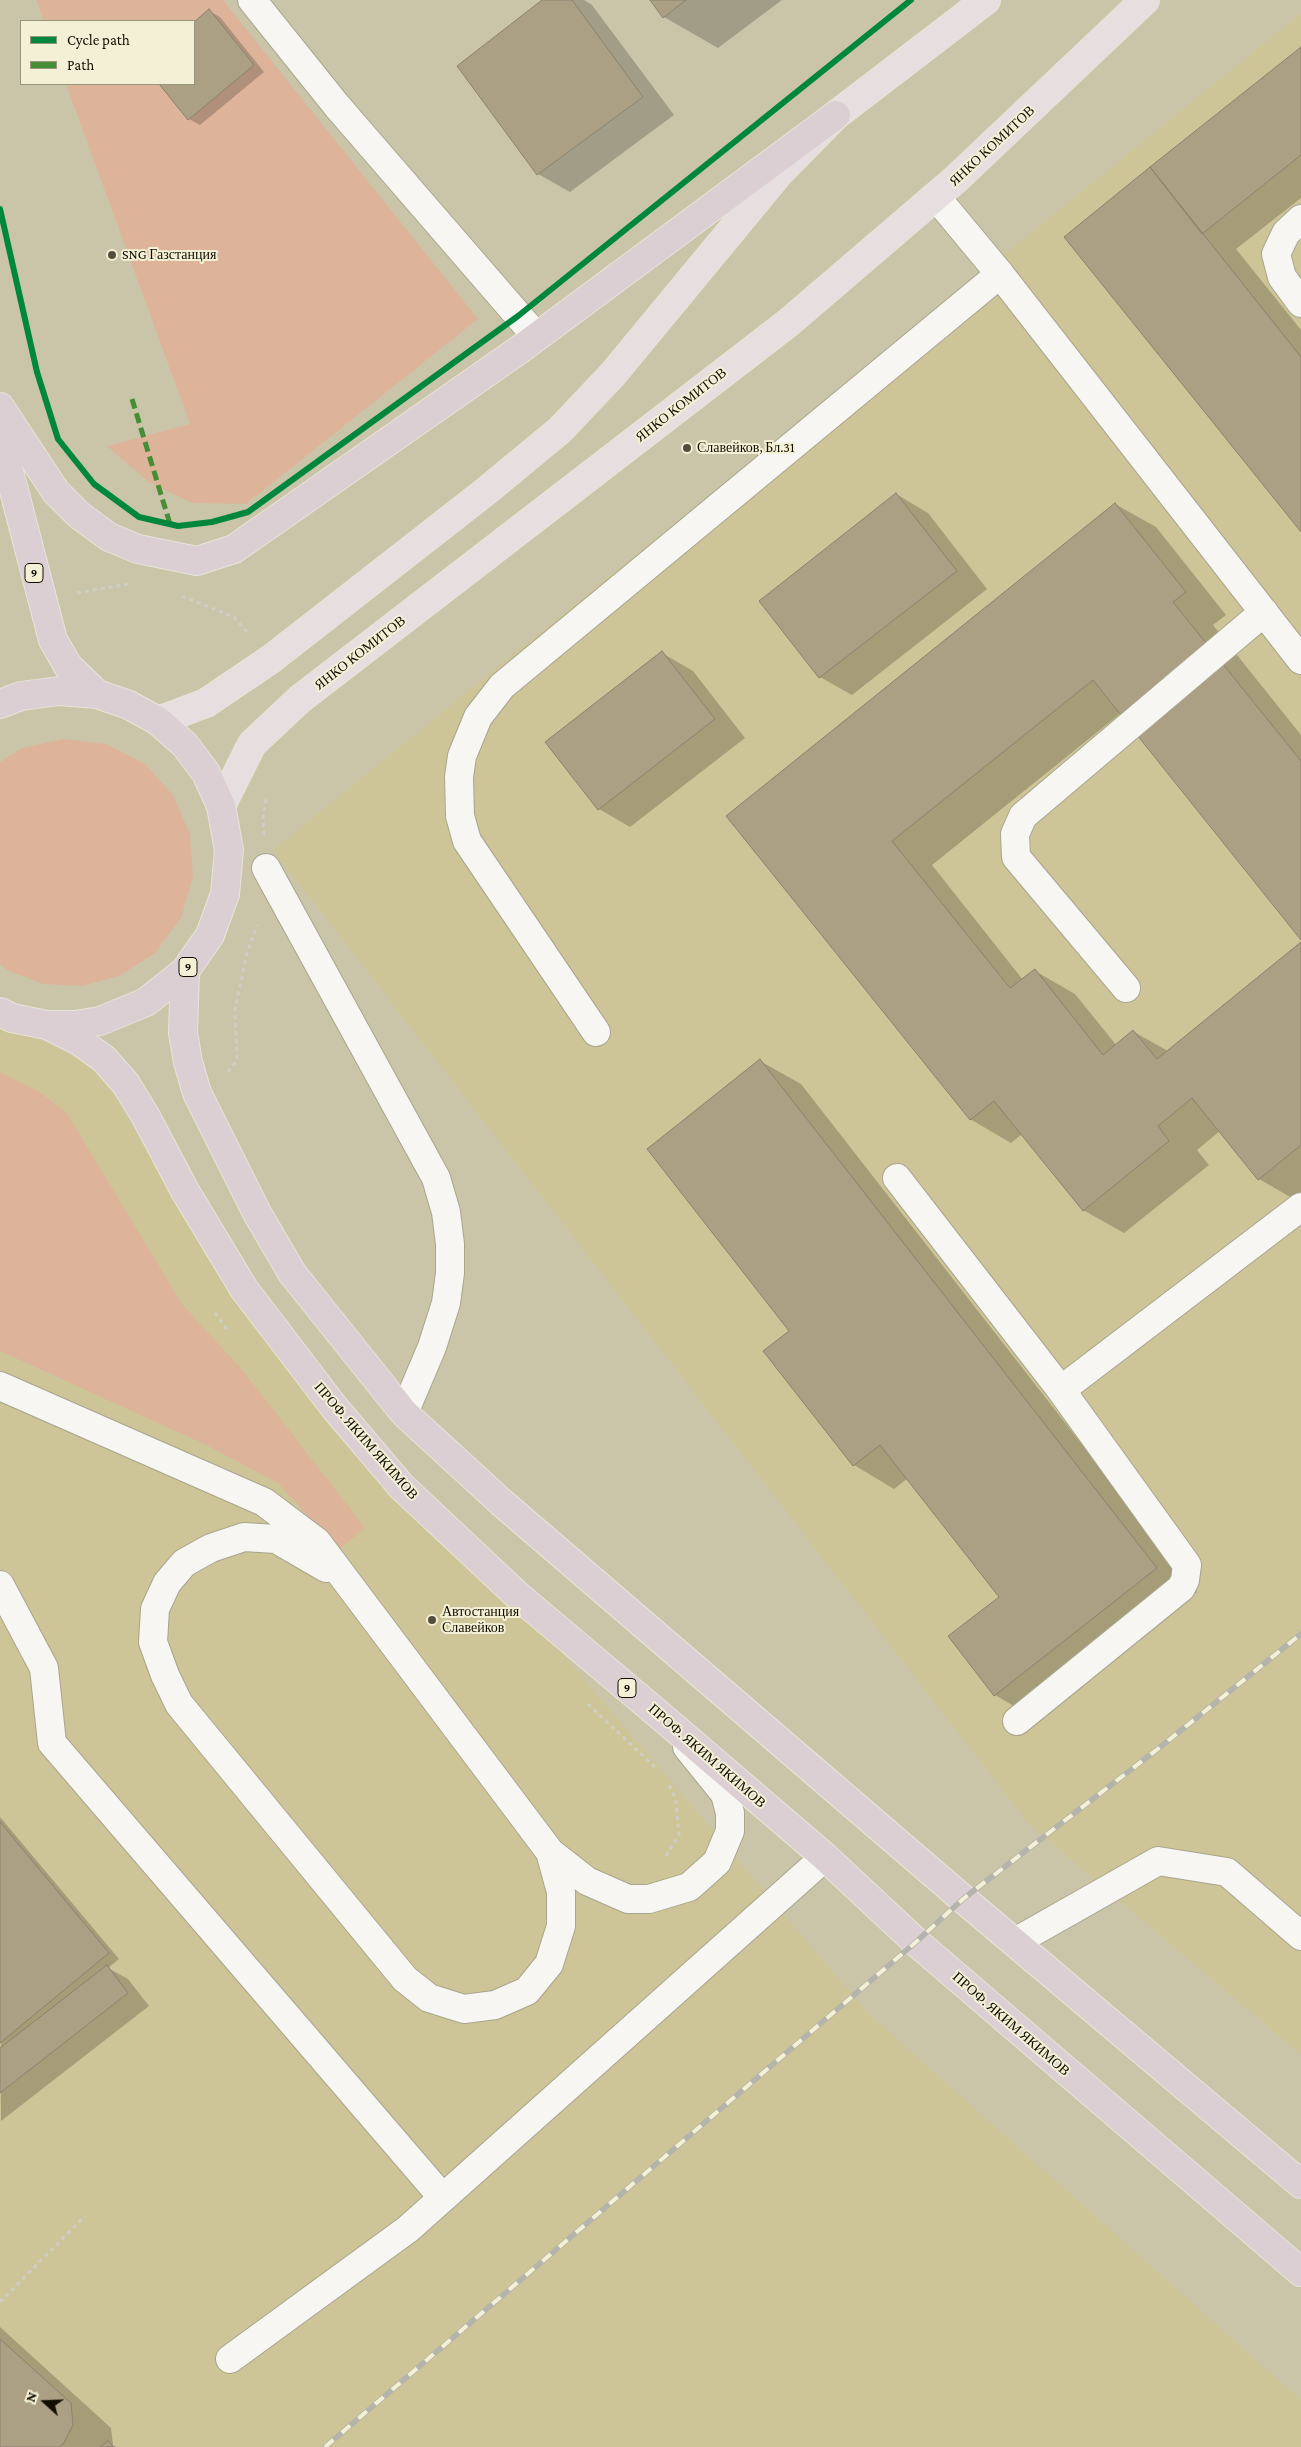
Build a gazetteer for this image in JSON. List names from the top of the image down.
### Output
{
  "streets": {
    "highway": ["9", "ПРОФ. ЯКИМ ЯКИМОВ"],
    "main road": ["ЯНКО КОМИТОВ"]
  },
  "crossings": [
    ["ЯНКО КОМИТОВ", "9"],
    ["9", "ПРОФ. ЯКИМ ЯКИМОВ"]
  ],
  "places": ["SNG Газстанция", "Славейков, Бл.31", "Автостанция Славейков"],
  "legend": ["Cycle path", "Path"],
  "north": "left"
}
